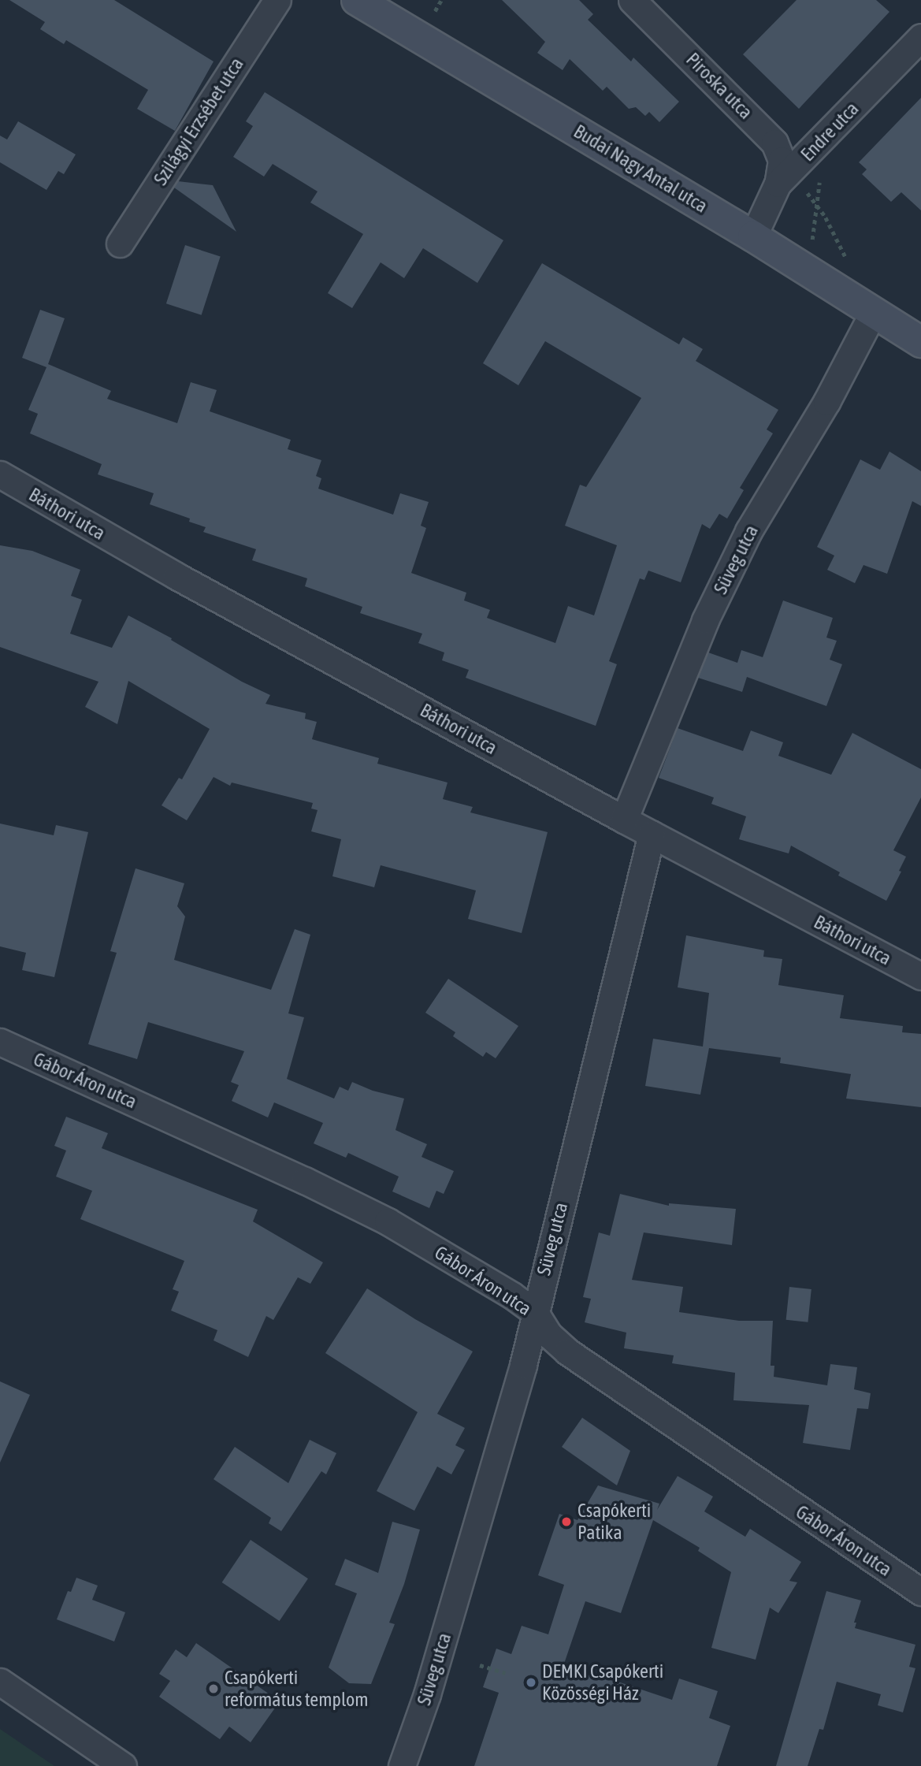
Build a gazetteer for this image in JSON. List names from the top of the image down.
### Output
{
  "streets": {
    "street": [
      "Piroska utca",
      "Szilágyi Erzsébet utca",
      "Endre utca",
      "Budai Nagy Antal utca",
      "Báthori utca",
      "Süveg utca",
      "Gábor Áron utca"
    ]
  },
  "crossings": [
    ["Piroska utca", "Endre utca"],
    ["Endre utca", "Budai Nagy Antal utca"],
    ["Budai Nagy Antal utca", "Süveg utca"],
    ["Báthori utca", "Süveg utca"],
    ["Süveg utca", "Gábor Áron utca"]
  ],
  "places": ["Csapókerti Patika", "DEMKI Csapókerti Közösségi Ház", "Csapókerti református templom"]
}
